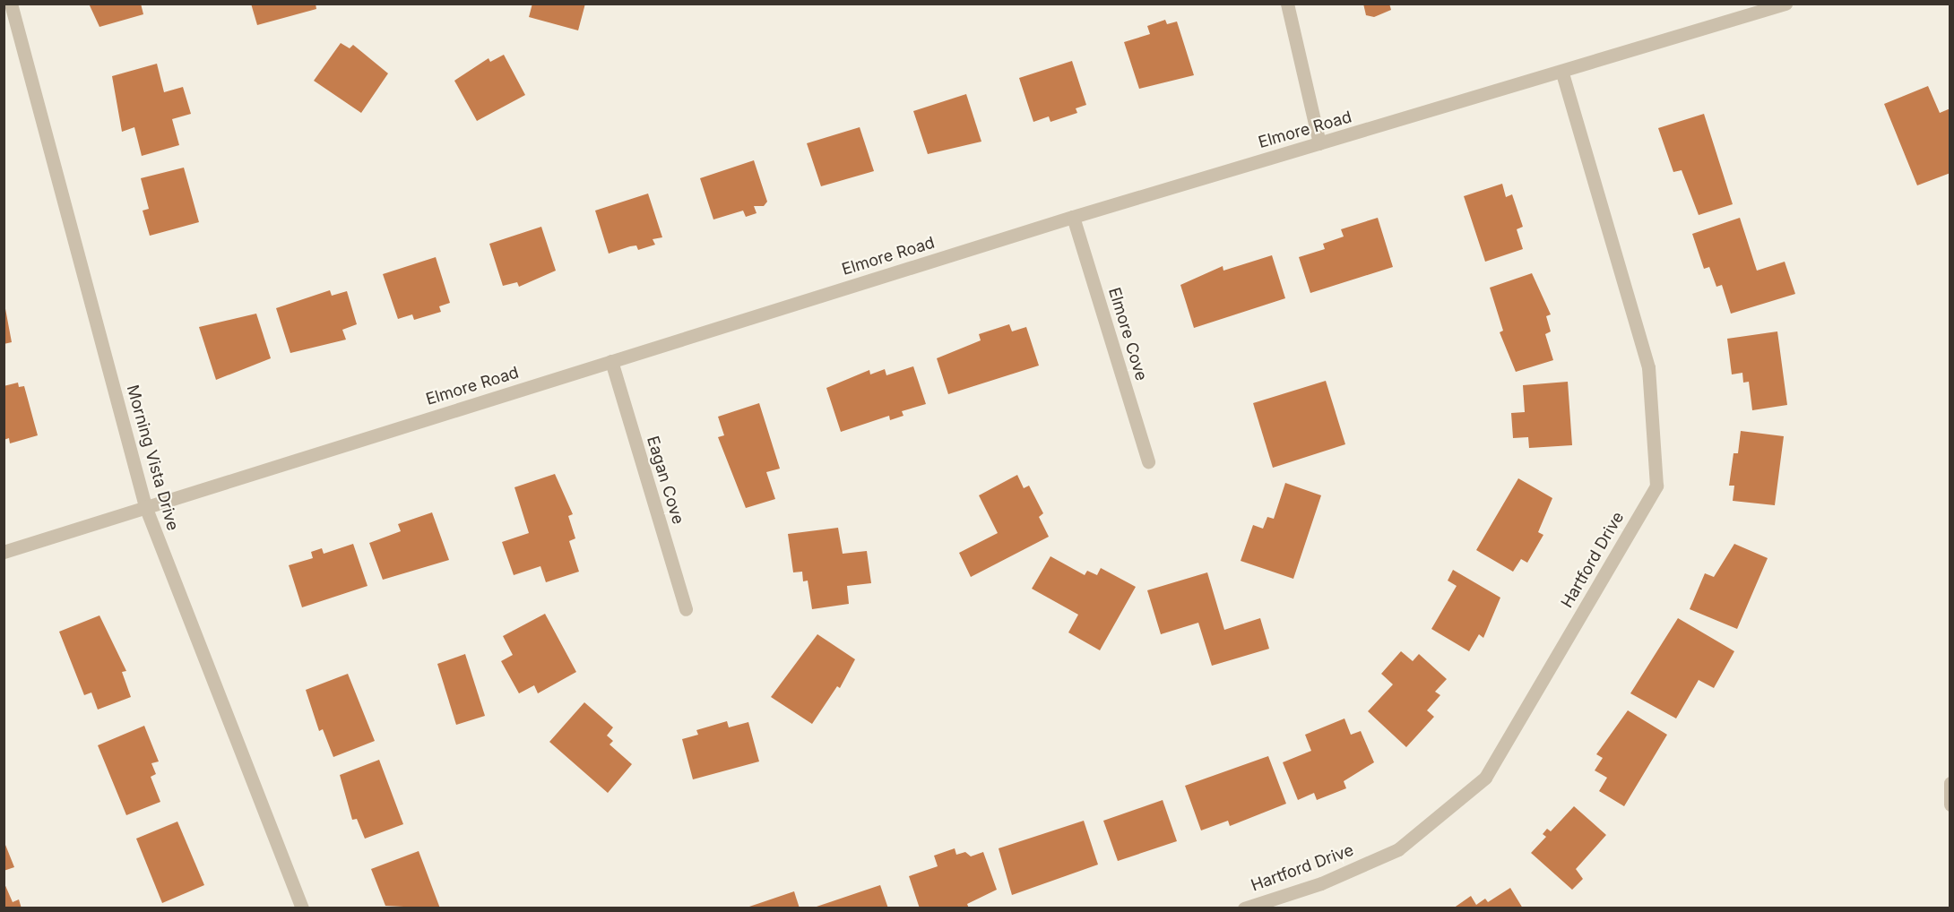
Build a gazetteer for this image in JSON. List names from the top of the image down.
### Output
{
  "streets": {
    "street": [
      "Elmore Road",
      "Elmore Cove",
      "Morning Vista Drive",
      "Eagan Cove",
      "Hartford Drive"
    ]
  },
  "crossings": [
    ["Elmore Road", "Elmore Cove"],
    ["Elmore Road", "Morning Vista Drive"],
    ["Elmore Road", "Eagan Cove"],
    ["Elmore Road", "Hartford Drive"]
  ]
}
